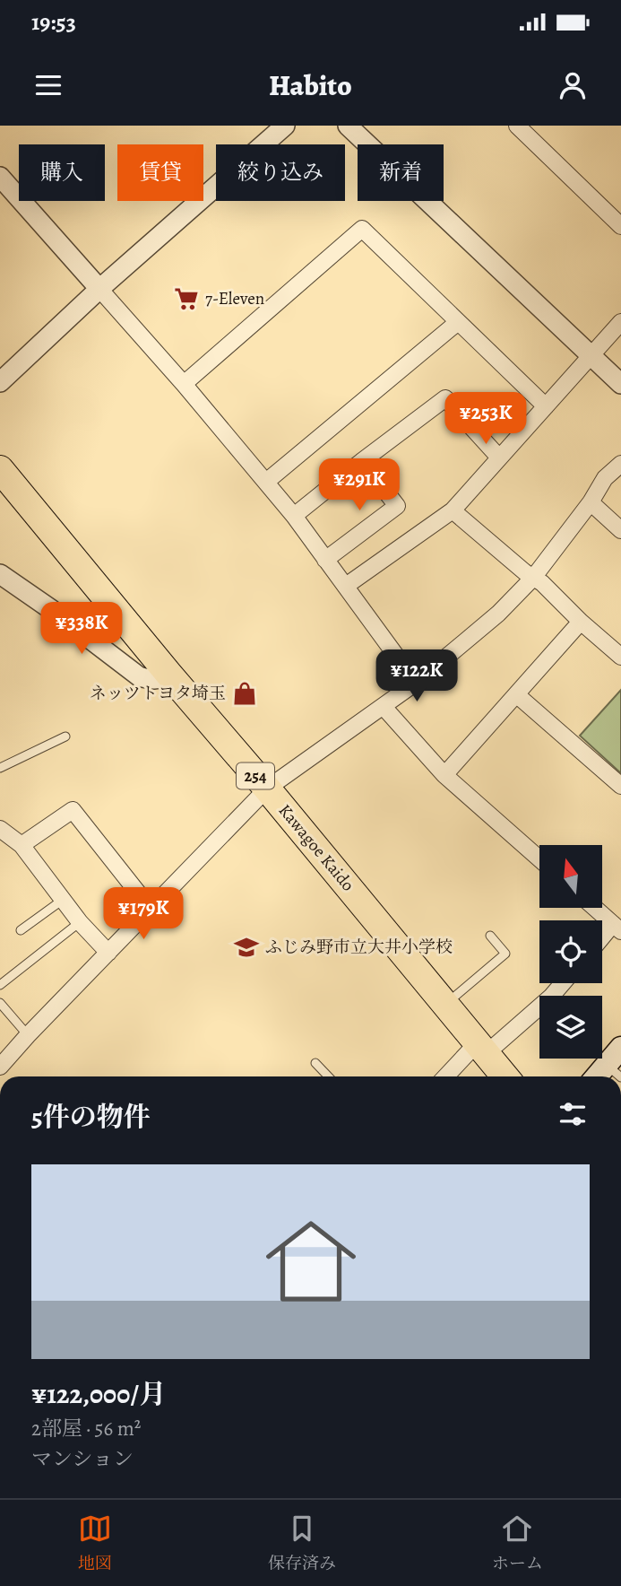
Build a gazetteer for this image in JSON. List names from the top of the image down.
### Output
{
  "streets": {
    "highway": ["254", "Kawagoe Kaido"]
  },
  "places": {
    "supermarket": ["7-Eleven"],
    "shop": ["ネッツトヨタ埼玉"],
    "school or university": ["ふじみ野市立大井小学校"]
  },
  "north": "top",
  "page": {
    "status": "19:53",
    "header": "Habito",
    "chip": [
      "購入",
      "賃貸",
      "絞り込み",
      "新着"
    ],
    "price": [
      "¥253K",
      "¥291K",
      "¥338K",
      "¥122K",
      "¥179K"
    ],
    "heading": "5件の物件",
    "list": [
      {
        "name": "¥122,000/月",
        "note": "2部屋 · 56 m² · マンション"
      }
    ],
    "tabs": ["地図", "保存済み", "ホーム"]
  }
}
